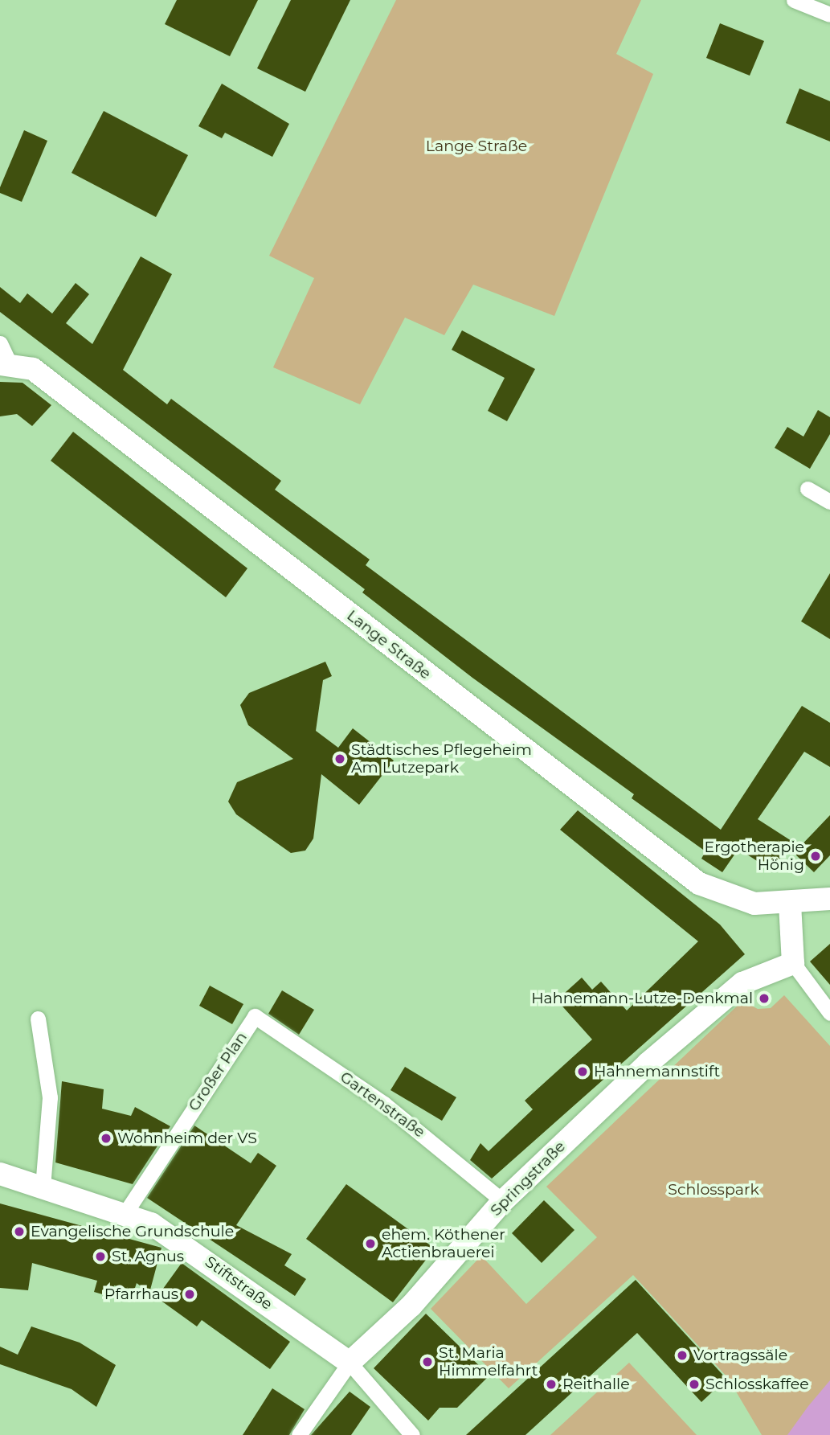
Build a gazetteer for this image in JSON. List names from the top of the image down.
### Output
{
  "streets": {
    "main road": ["Lange Straße", "Springstraße", "Stiftstraße"],
    "street": ["Großer Plan", "Gartenstraße"]
  },
  "crossings": [
    ["Großer Plan", "Gartenstraße"],
    ["Großer Plan", "Stiftstraße"],
    ["Gartenstraße", "Springstraße"],
    ["Springstraße", "Stiftstraße"]
  ],
  "parks": ["Lange Straße", "Schlosspark"],
  "places": [
    "Städtisches Pflegeheim Am Lutzepark",
    "Ergotherapie Hönig",
    "Hahnemann-Lutze-Denkmal",
    "Hahnemannstift",
    "Wohnheim der VS",
    "Evangelische Grundschule",
    "ehem. Köthener Actienbrauerei",
    "St. Agnus",
    "Pfarrhaus",
    "Vortragssäle",
    "St. Maria Himmelfahrt",
    "Reithalle",
    "Schlosskaffee"
  ]
}
